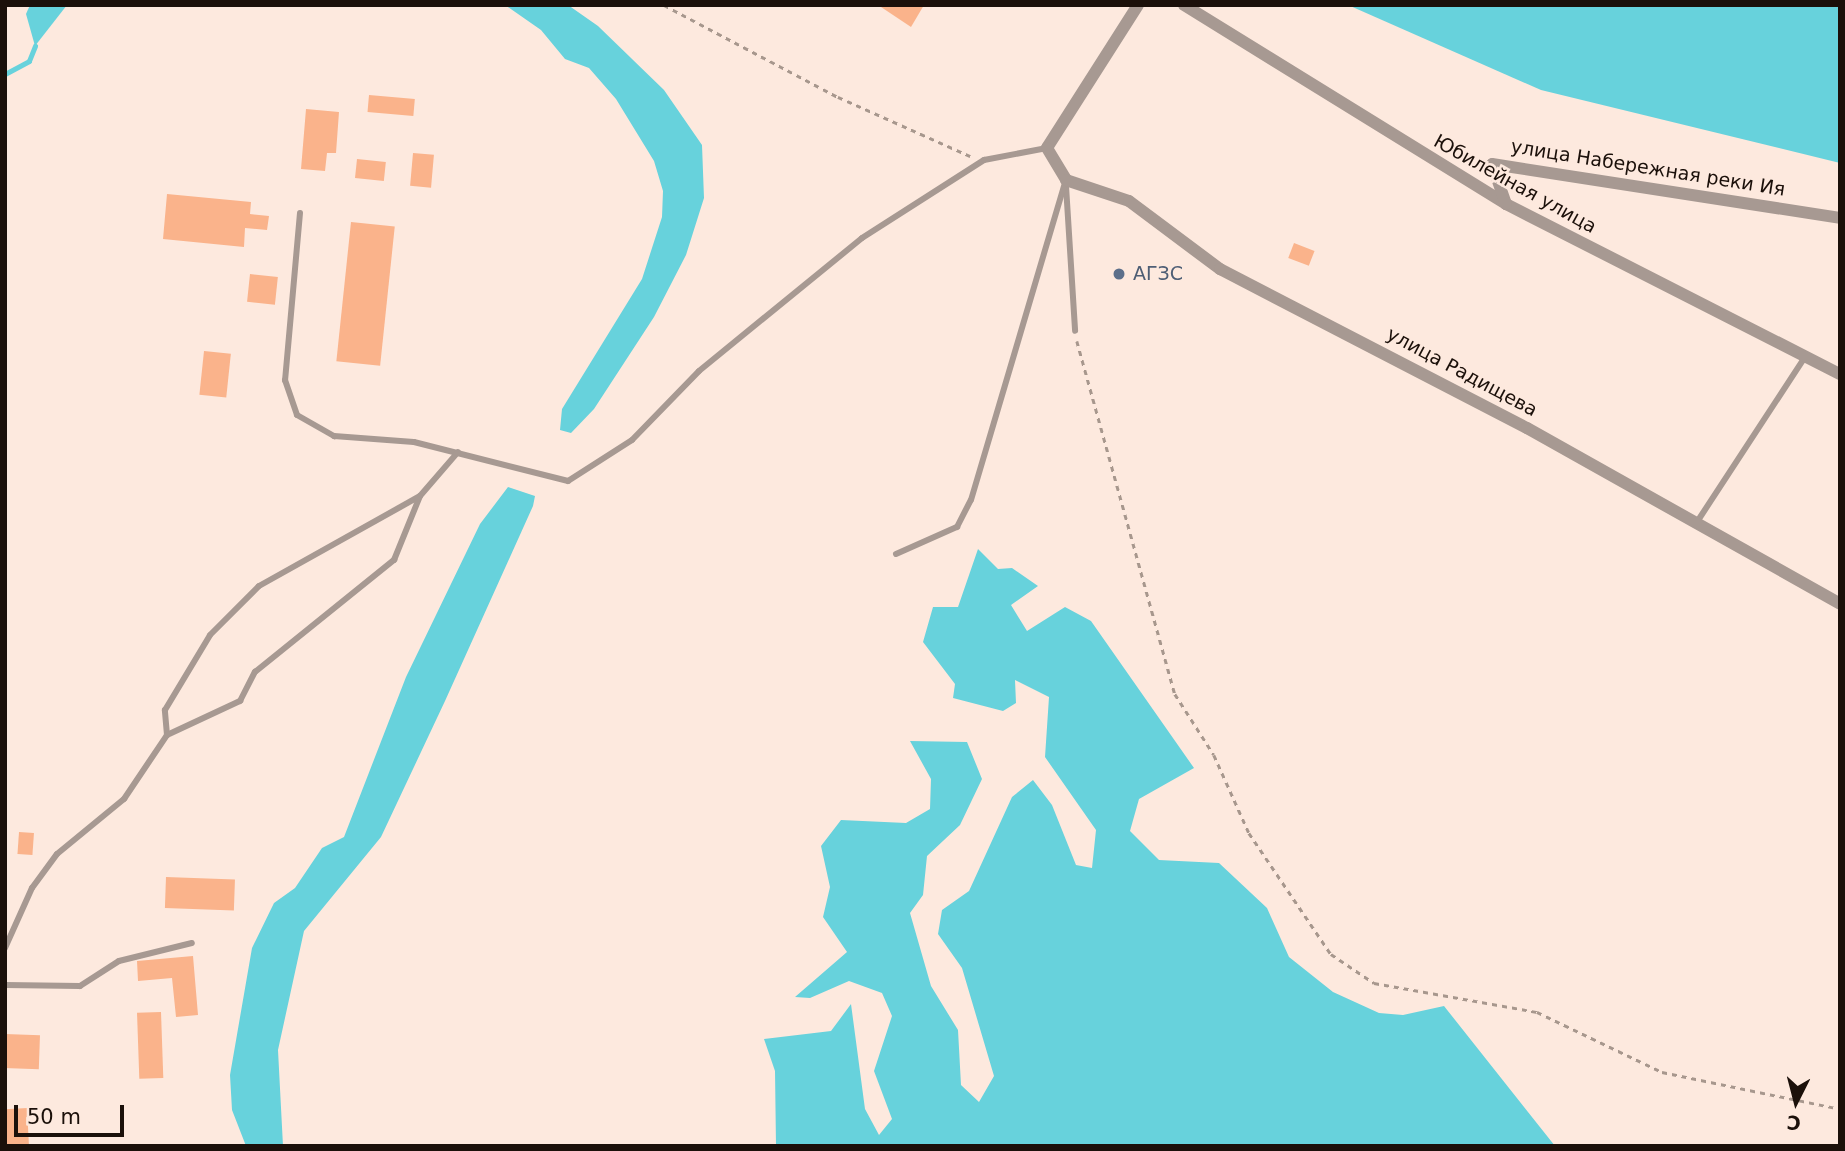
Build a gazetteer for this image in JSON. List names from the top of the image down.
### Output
{
  "streets": {
    "street": ["улица Набережная реки Ия", "Юбилейная улица", "улица Радищева"]
  },
  "crossings": [
    ["улица Набережная реки Ия", "Юбилейная улица"]
  ],
  "places": ["АГЗС"],
  "scale_bar": "50 m",
  "north": "bottom"
}
